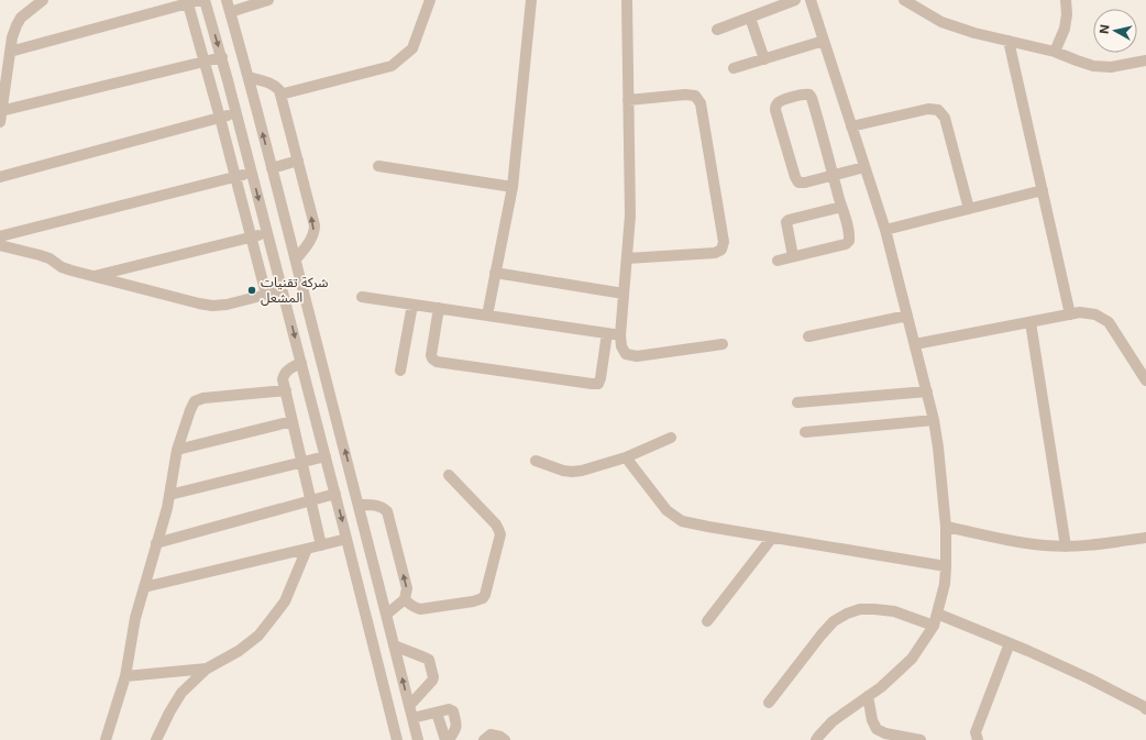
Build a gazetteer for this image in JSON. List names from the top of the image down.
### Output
{
  "places": ["شركة تقنيات المشعل"],
  "north": "left"
}
